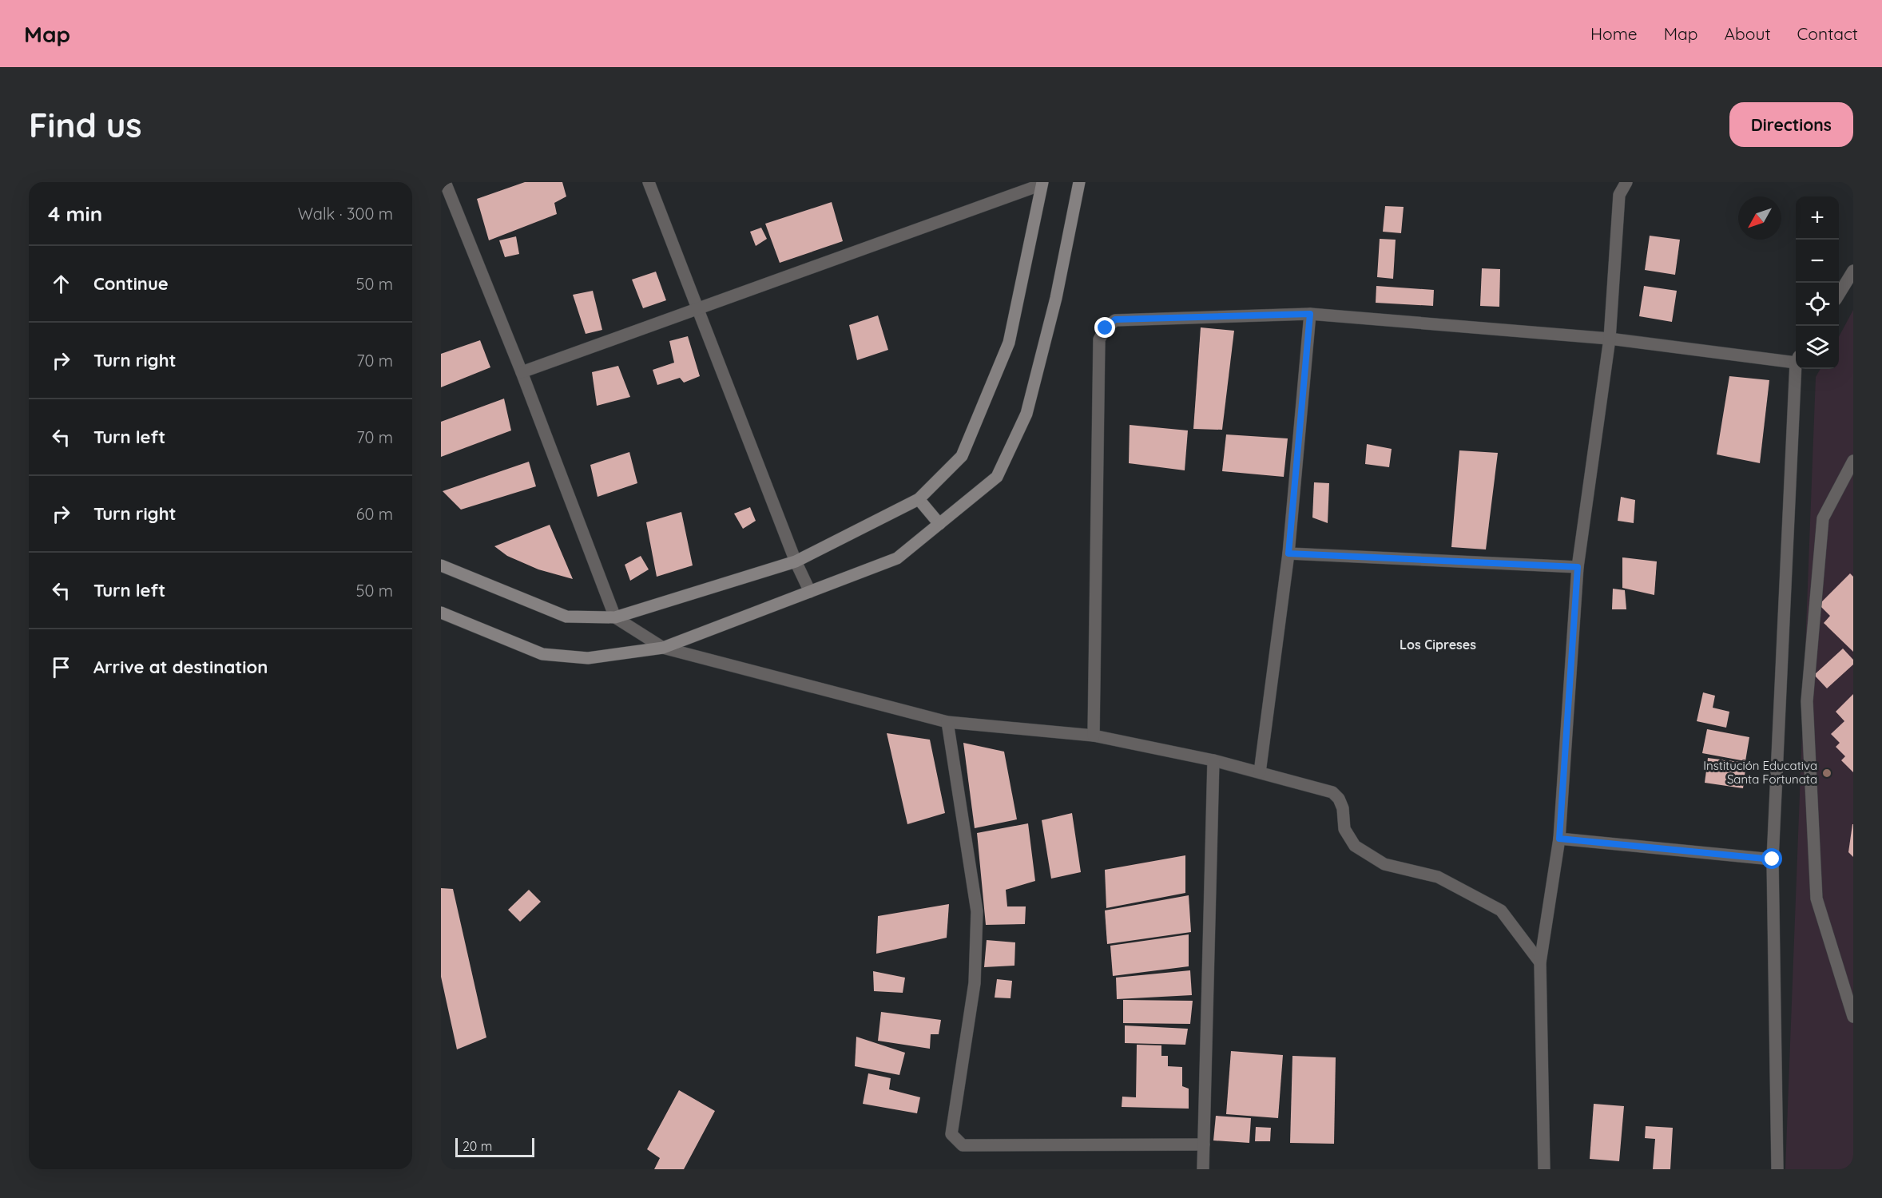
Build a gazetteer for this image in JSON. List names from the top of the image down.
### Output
{
  "districts": ["Los Cipreses"],
  "places": ["Institución Educativa Santa Fortunata"],
  "scale_bar": "20 m",
  "north": "bottom left",
  "page": {
    "header": "Map",
    "nav": [
      "Home",
      "Map",
      "About",
      "Contact"
    ],
    "buttons": "Directions",
    "title": "Find us",
    "heading": ["4 min", "Walk · 300 m"],
    "map_buttons": ["+", "−"],
    "list": [
      ["Continue", "50 m"],
      ["Turn right", "70 m"],
      ["Turn left", "70 m"],
      ["Turn right", "60 m"],
      ["Turn left", "50 m"],
      "Arrive at destination"
    ],
    "scale": "20 m"
  }
}
